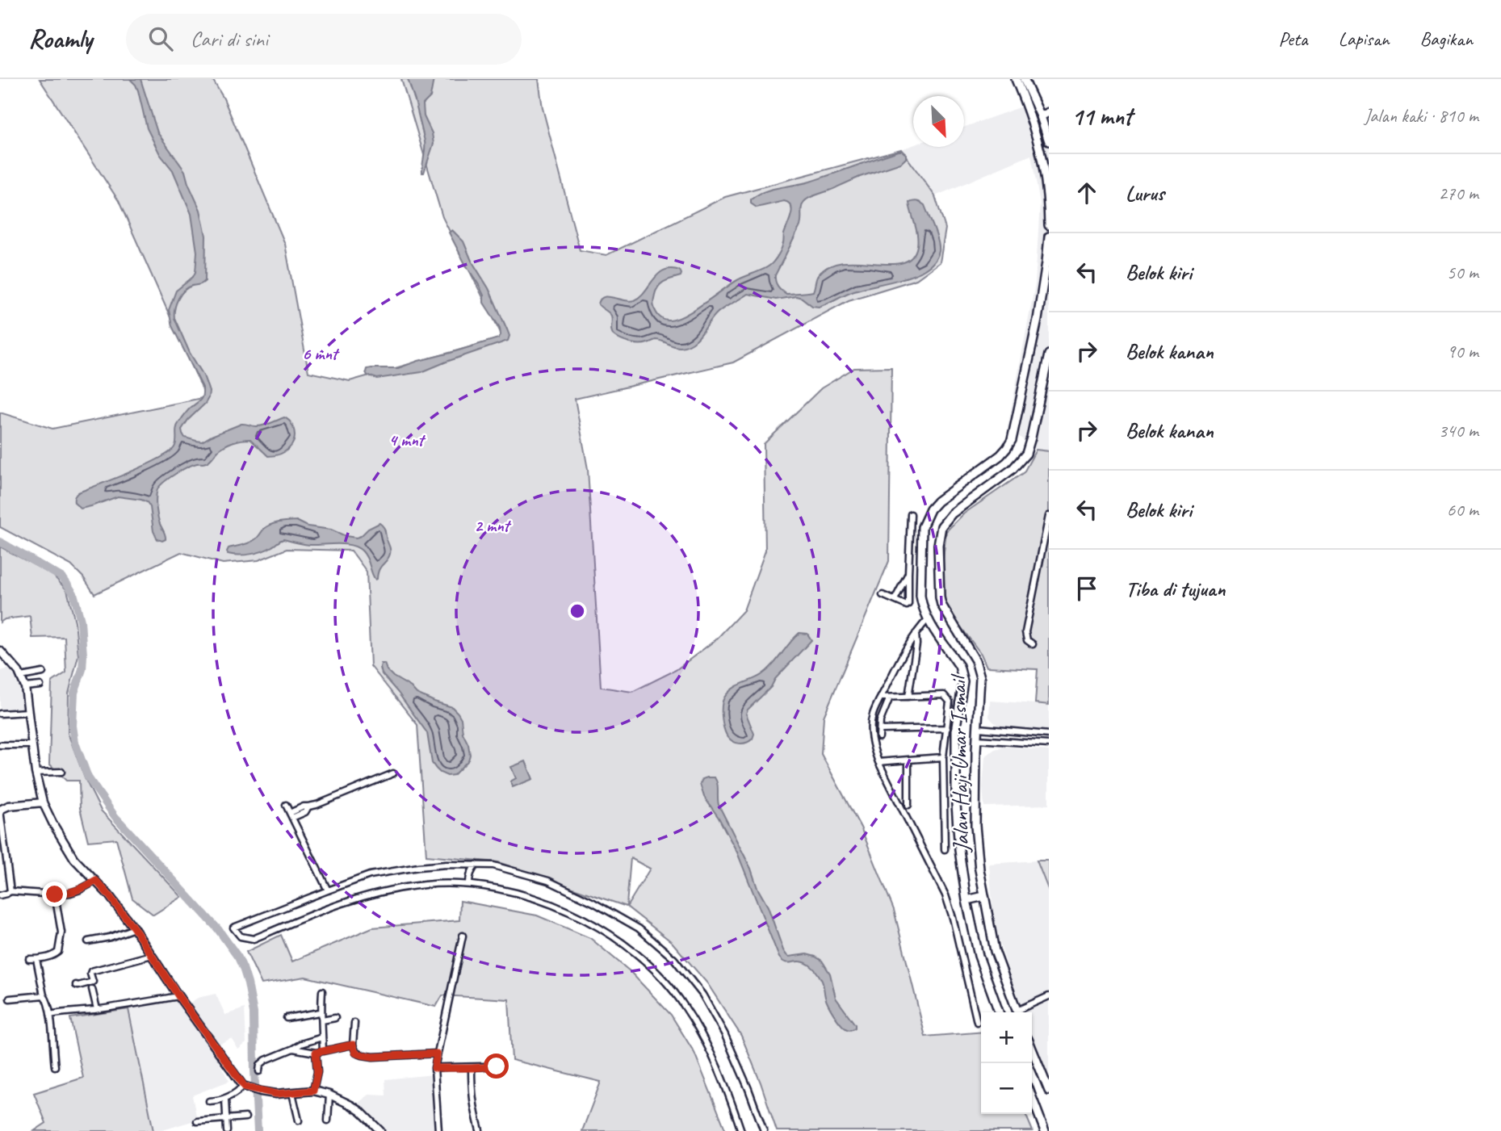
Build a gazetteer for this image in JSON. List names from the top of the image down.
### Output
{
  "streets": {
    "main road": ["Jalan Haji Umar Ismail"]
  },
  "north": "bottom right",
  "page": {
    "header": "Roamly",
    "search": "Cari di sini",
    "nav": ["Peta", "Lapisan", "Bagikan"],
    "heading": ["11 mnt", "Jalan kaki · 810 m"],
    "list": [
      ["Lurus", "270 m"],
      ["Belok kiri", "50 m"],
      ["Belok kanan", "90 m"],
      ["Belok kanan", "340 m"],
      ["Belok kiri", "60 m"],
      "Tiba di tujuan"
    ],
    "map_buttons": ["+", "−"]
  },
  "rings": ["6 mnt", "4 mnt", "2 mnt"]
}
